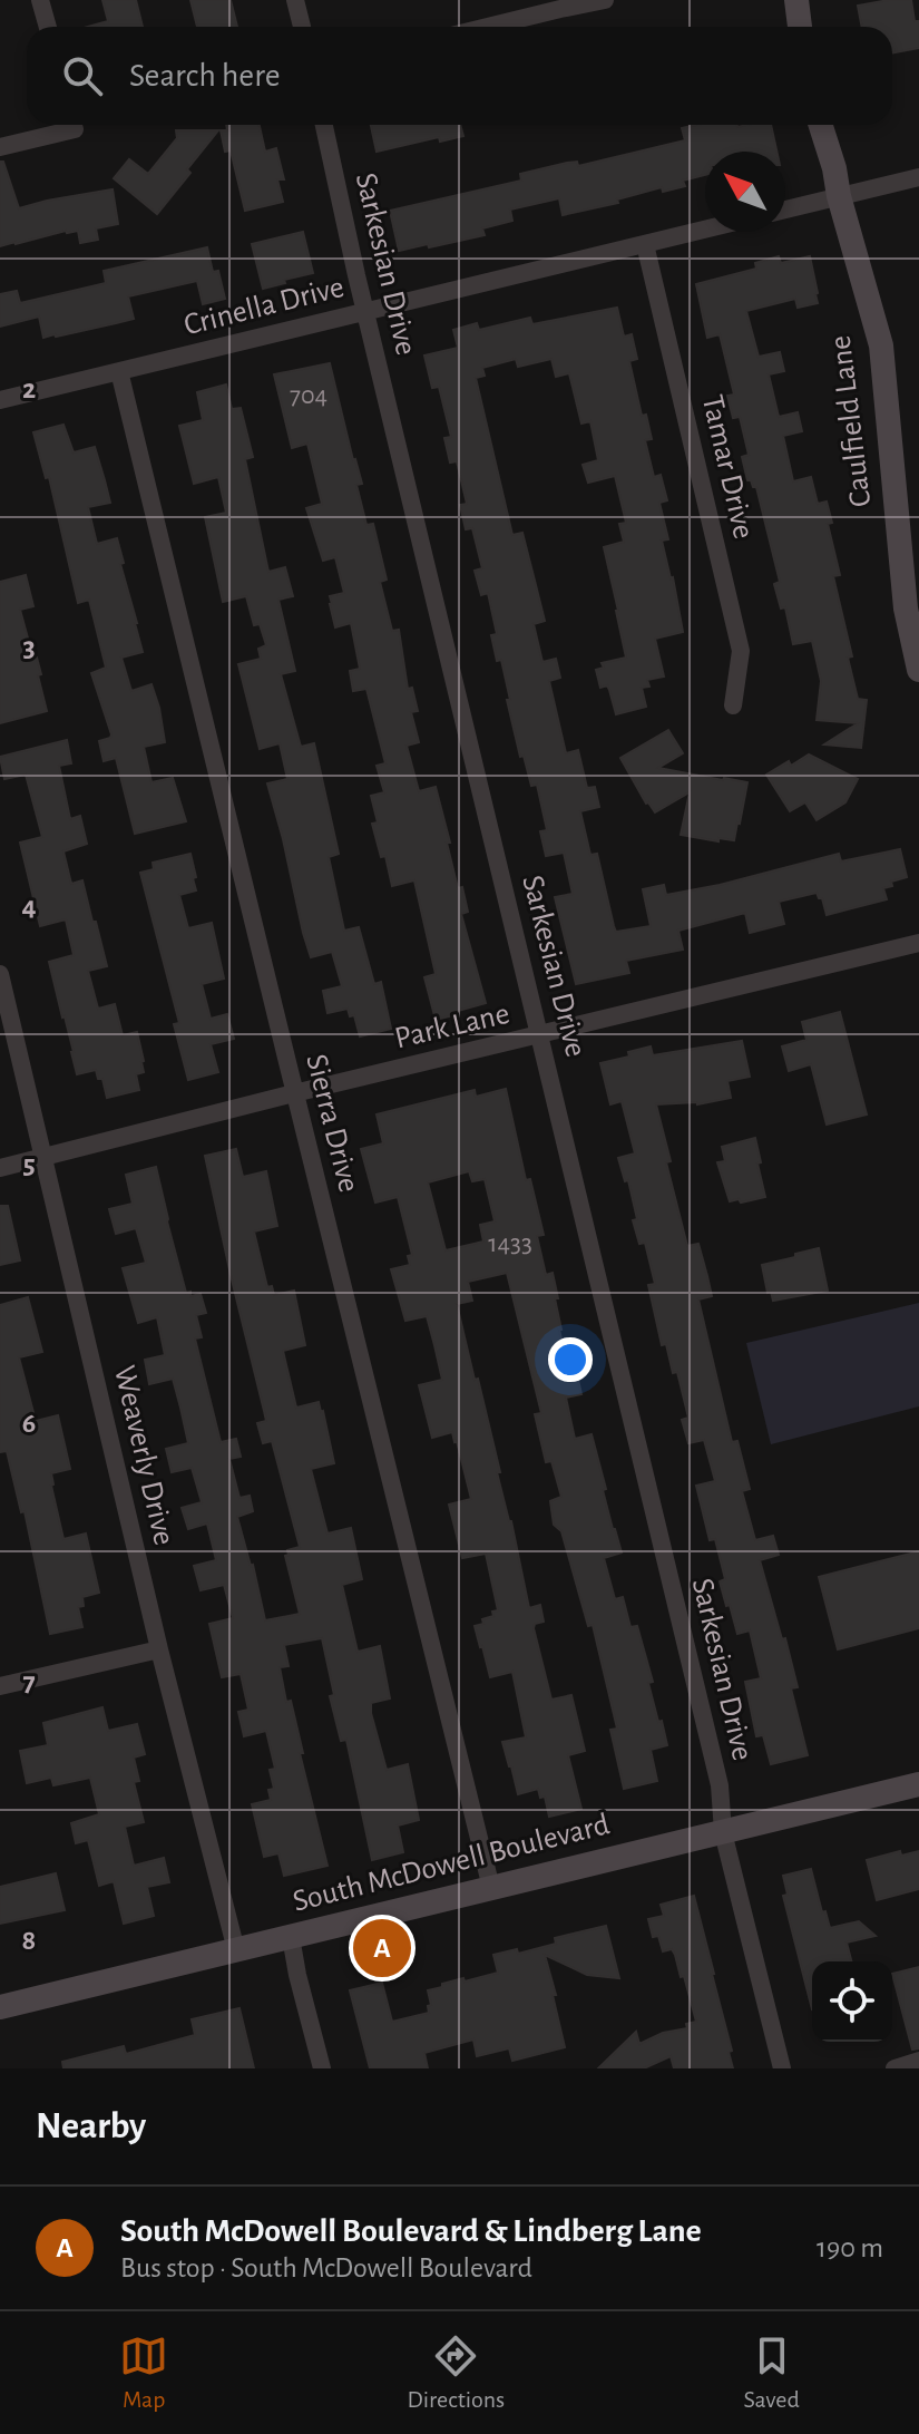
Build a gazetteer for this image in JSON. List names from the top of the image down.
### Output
{
  "streets": {
    "main road": ["Caulfield Lane", "South McDowell Boulevard"],
    "street": [
      "Sarkesian Drive",
      "Crinella Drive",
      "Tamar Drive",
      "Park Lane",
      "Sierra Drive",
      "Weaverly Drive"
    ]
  },
  "crossings": [
    ["Sarkesian Drive", "Crinella Drive"],
    ["Sarkesian Drive", "Park Lane"],
    ["Sarkesian Drive", "South McDowell Boulevard"],
    ["Crinella Drive", "Tamar Drive"],
    ["Crinella Drive", "Sierra Drive"],
    ["Park Lane", "Sierra Drive"],
    ["Park Lane", "Weaverly Drive"],
    ["Sierra Drive", "South McDowell Boulevard"],
    ["Weaverly Drive", "South McDowell Boulevard"]
  ],
  "house_numbers": ["704", "1433"],
  "north": "top left",
  "page": {
    "search": "Search here",
    "pins": "A",
    "heading": "Nearby",
    "list": [
      {
        "mark": "A",
        "name": "South McDowell Boulevard & Lindberg Lane",
        "note": "Bus stop · South McDowell Boulevard",
        "value": "190 m"
      }
    ],
    "nav": ["Map", "Directions", "Saved"]
  },
  "grid": {
    "rows": [
      "2",
      "3",
      "4",
      "5",
      "6",
      "7",
      "8"
    ]
  }
}
